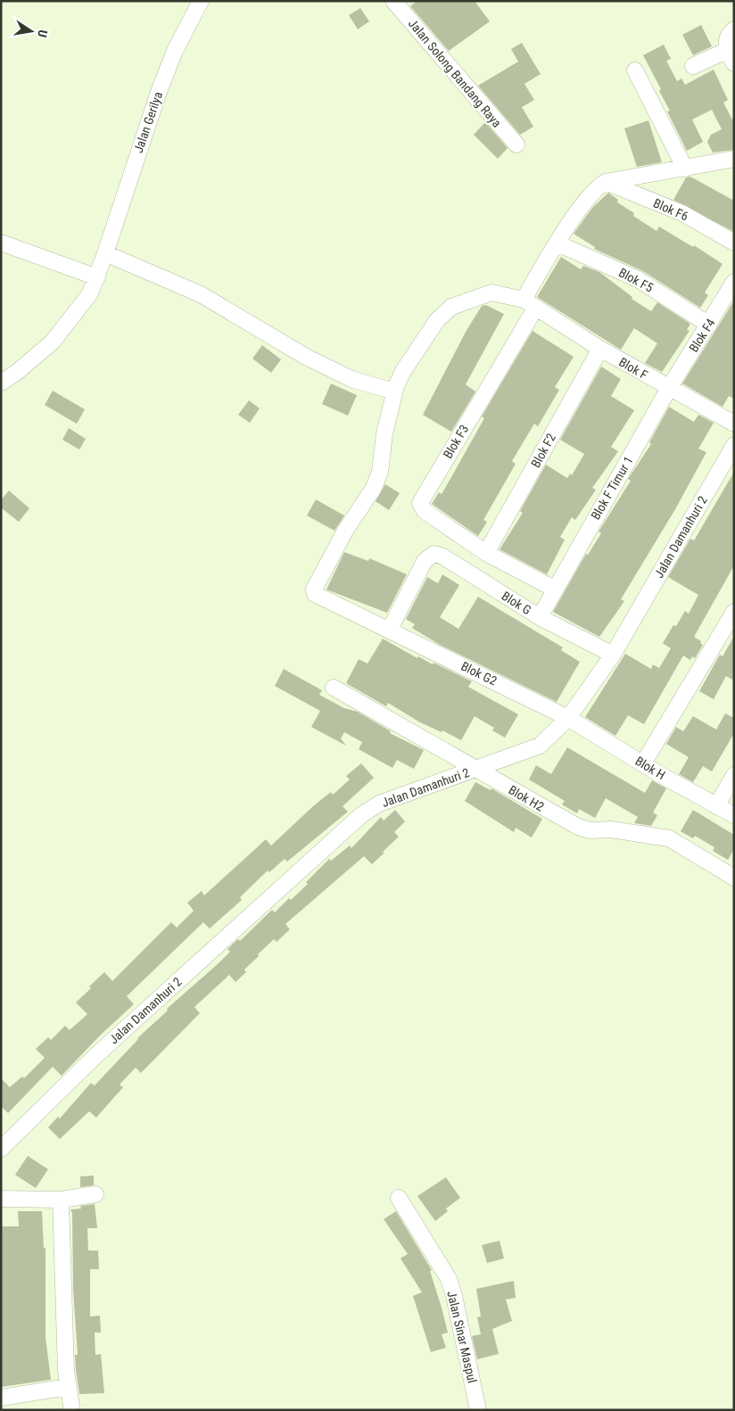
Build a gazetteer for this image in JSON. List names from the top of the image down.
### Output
{
  "streets": {
    "street": [
      "Jalan Solong Bandang Raya",
      "Jalan Gerilya",
      "Blok F6",
      "Blok F5",
      "Blok F4",
      "Blok F",
      "Blok F3",
      "Blok F2",
      "Blok F Timur 1",
      "Jalan Damanhuri 2",
      "Blok G",
      "Blok G2",
      "Blok H",
      "Blok H2",
      "Jalan Sinar Maspul"
    ]
  },
  "crossings": [
    ["Blok F5", "Blok F4"],
    ["Blok F4", "Blok F"],
    ["Blok F4", "Blok F Timur 1"],
    ["Blok F", "Blok F3"],
    ["Blok F", "Blok F2"],
    ["Blok F", "Blok F Timur 1"],
    ["Blok F", "Blok G2"],
    ["Blok F3", "Blok F2"],
    ["Blok F Timur 1", "Blok G"],
    ["Jalan Damanhuri 2", "Blok G"],
    ["Jalan Damanhuri 2", "Blok G2"],
    ["Jalan Damanhuri 2", "Blok H"],
    ["Jalan Damanhuri 2", "Blok H2"],
    ["Blok G", "Blok G2"],
    ["Blok G2", "Blok H"]
  ],
  "north": "right"
}
